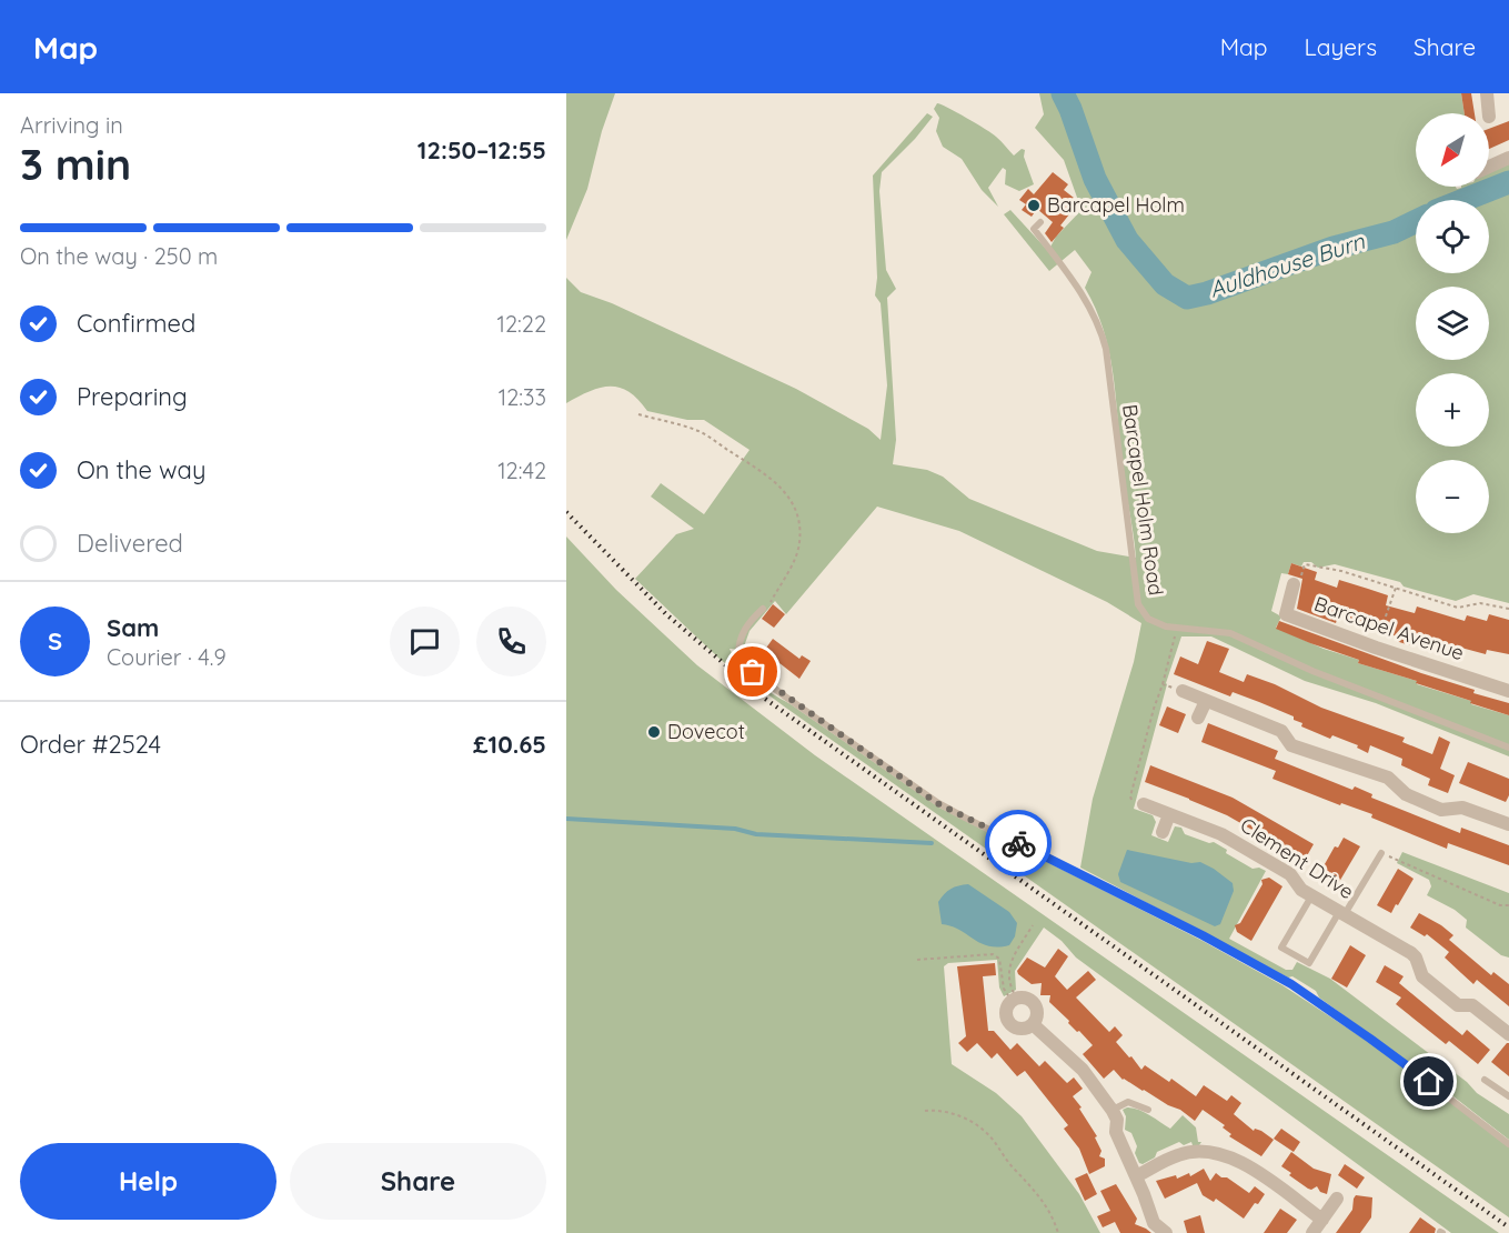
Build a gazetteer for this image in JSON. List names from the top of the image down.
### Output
{
  "streets": {
    "street": ["Barcapel Avenue", "Clement Drive"],
    "lane": ["Barcapel Holm Road"]
  },
  "water": ["Auldhouse Burn"],
  "places": ["Barcapel Holm", "Dovecot"],
  "north": "bottom left",
  "page": {
    "header": "Map",
    "nav": ["Map", "Layers", "Share"],
    "heading": ["3 min", "Arriving in", "12:50–12:55"],
    "panel": [
      "Sam",
      "Courier · 4.9",
      "Order #2524",
      "£10.65"
    ],
    "map_buttons": ["+", "−"],
    "bar": "On the way · 250 m",
    "list": [
      ["Confirmed", "12:22"],
      ["Preparing", "12:33"],
      ["On the way", "12:42"],
      "Delivered"
    ],
    "round": "S",
    "buttons": ["Help", "Share"]
  }
}
